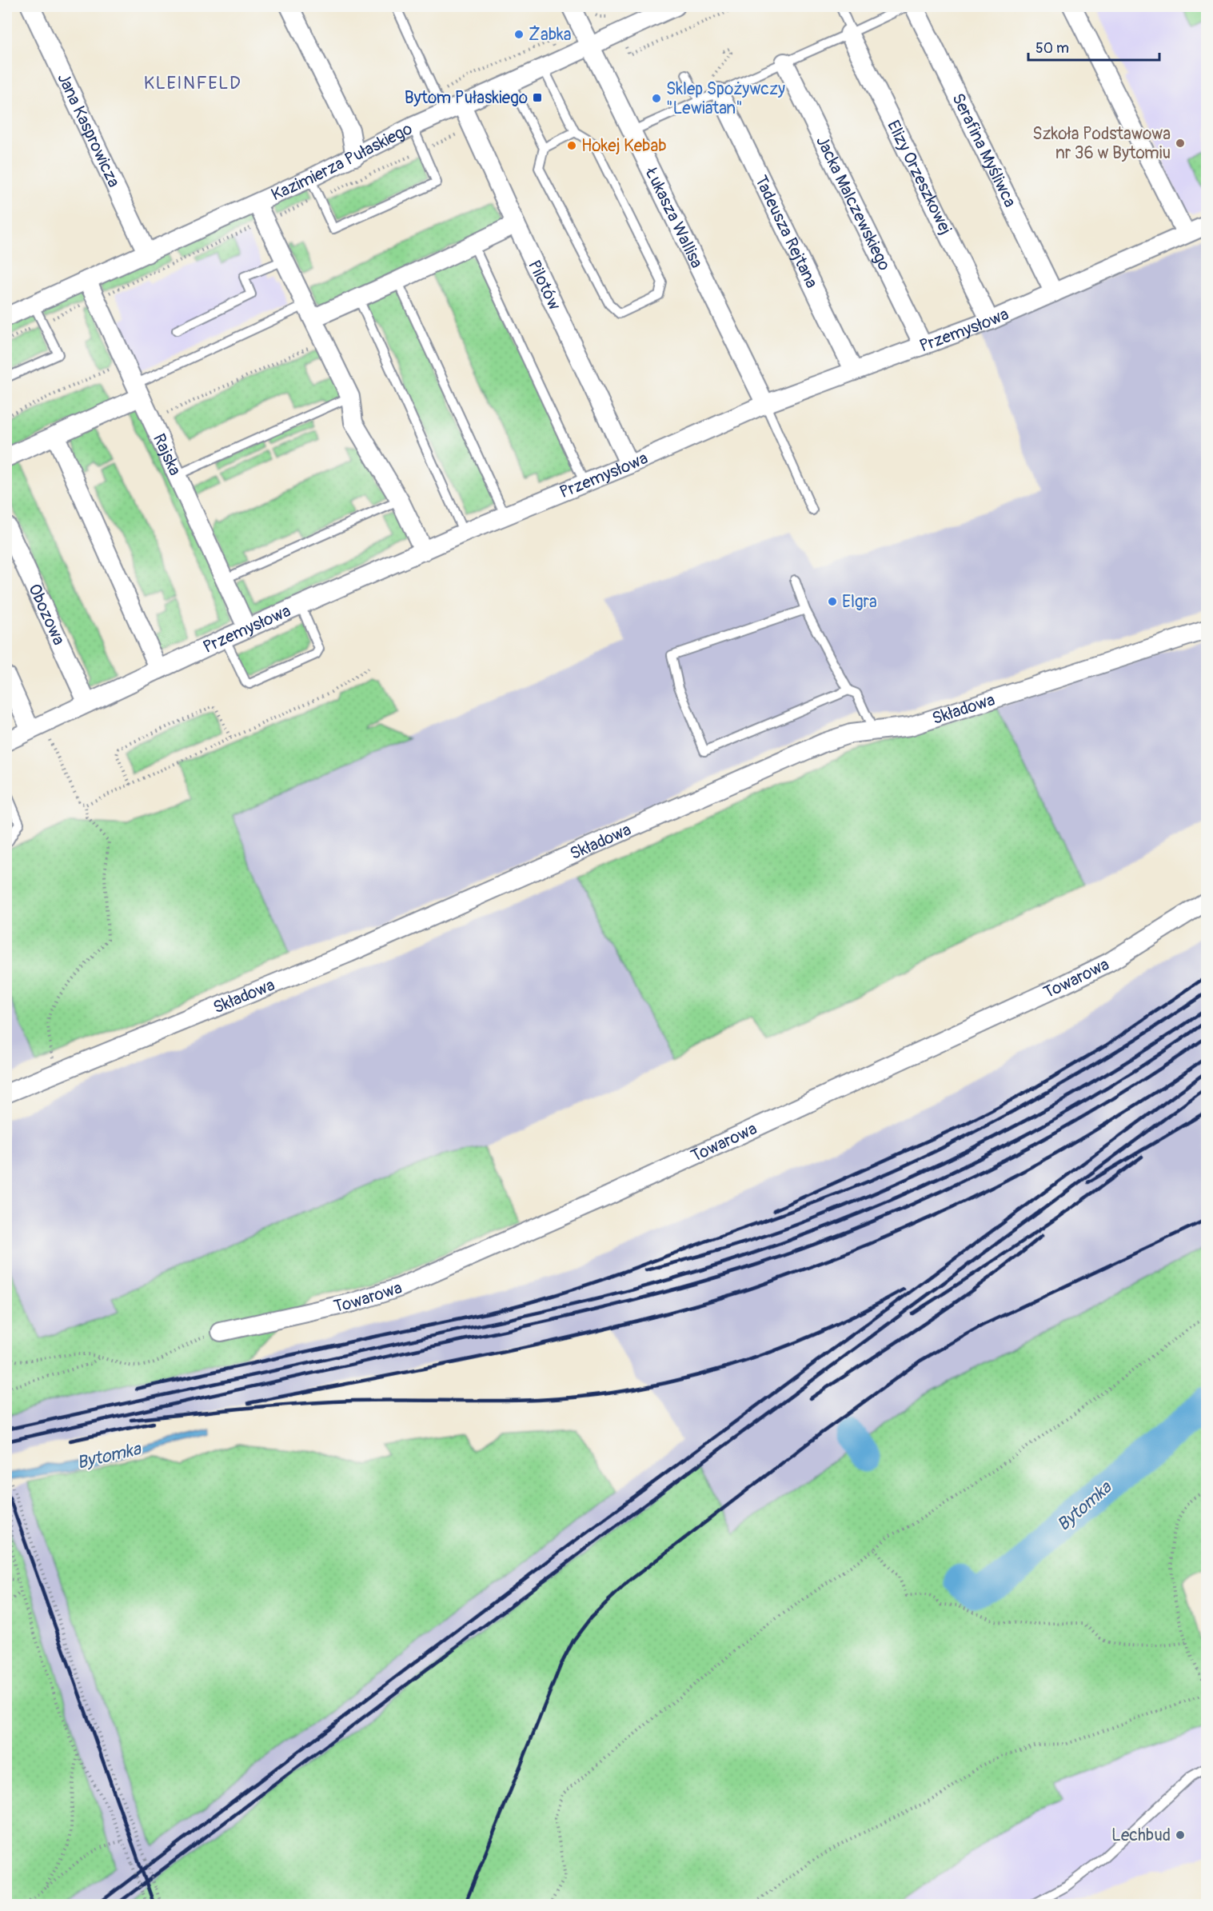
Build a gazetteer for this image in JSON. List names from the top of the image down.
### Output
{
  "streets": {
    "street": [
      "Jana Kasprowicza",
      "Serafina Myśliwca",
      "Kazimierza Pułaskiego",
      "Elizy Orzeszkowej",
      "Jacka Malczewskiego",
      "Łukasza Wallisa",
      "Tadeusza Rejtana",
      "Pilotów",
      "Przemysłowa",
      "Rajska",
      "Obozowa",
      "Składowa",
      "Towarowa"
    ]
  },
  "crossings": [
    ["Jana Kasprowicza", "Kazimierza Pułaskiego"],
    ["Serafina Myśliwca", "Przemysłowa"],
    ["Kazimierza Pułaskiego", "Łukasza Wallisa"],
    ["Kazimierza Pułaskiego", "Pilotów"],
    ["Kazimierza Pułaskiego", "Rajska"],
    ["Elizy Orzeszkowej", "Przemysłowa"],
    ["Jacka Malczewskiego", "Przemysłowa"],
    ["Łukasza Wallisa", "Przemysłowa"],
    ["Tadeusza Rejtana", "Przemysłowa"],
    ["Pilotów", "Przemysłowa"],
    ["Przemysłowa", "Rajska"],
    ["Przemysłowa", "Obozowa"]
  ],
  "districts": ["KLEINFELD"],
  "water": ["Bytomka"],
  "places": {
    "other": [
      "Żabka",
      "Sklep Spożywczy \"Lewiatan\"",
      "Szkoła Podstawowa nr 36 w Bytomiu",
      "Hokej Kebab",
      "Elgra",
      "Lechbud"
    ],
    "transit": ["Bytom Pułaskiego"]
  },
  "scale_bar": "50 m"
}
